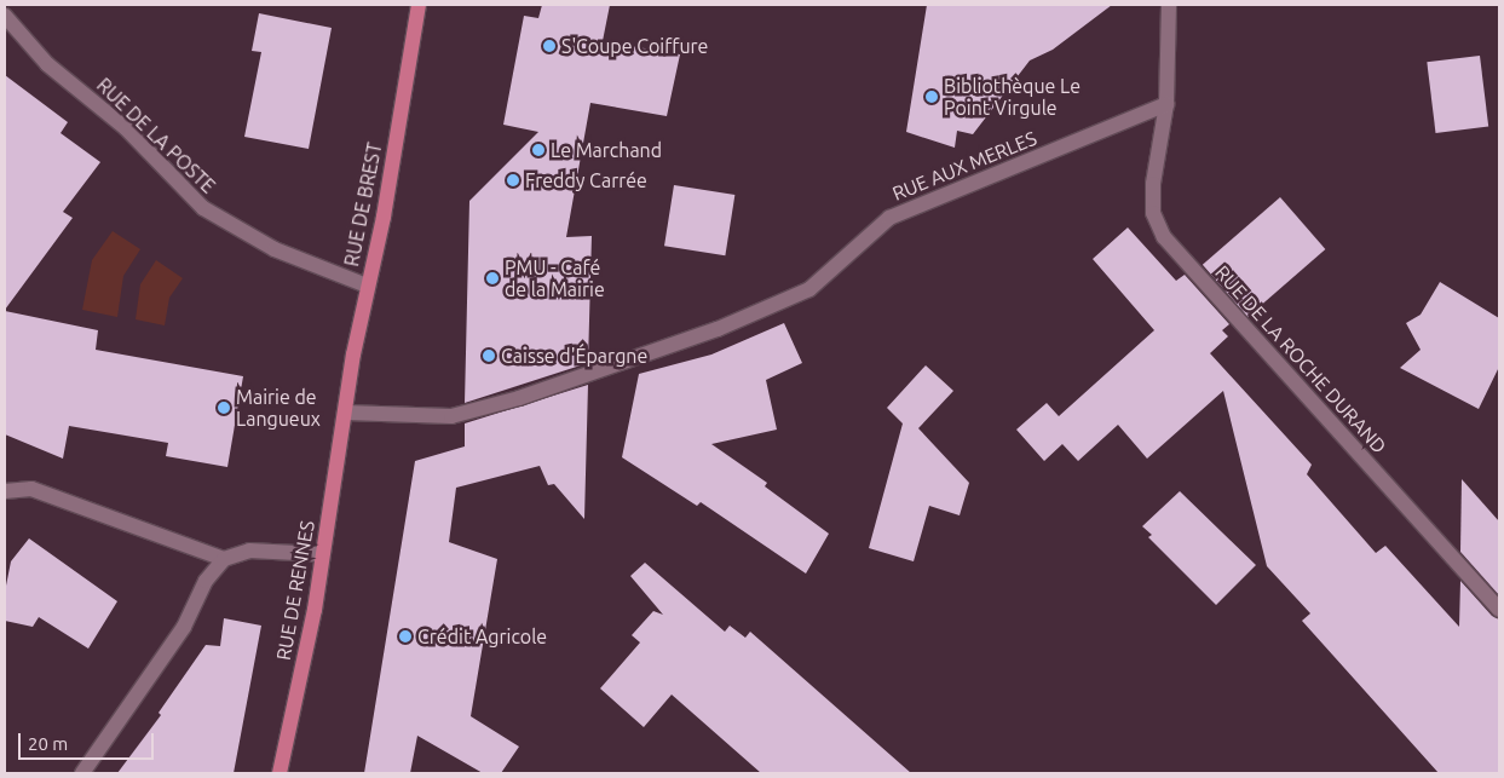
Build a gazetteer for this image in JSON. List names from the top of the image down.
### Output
{
  "streets": {
    "main road": ["RUE DE BREST", "RUE DE RENNES"],
    "street": ["RUE DE LA POSTE", "RUE AUX MERLES", "RUE DE LA ROCHE DURAND"]
  },
  "crossings": [
    ["RUE DE LA POSTE", "RUE DE BREST"],
    ["RUE AUX MERLES", "RUE DE BREST"],
    ["RUE AUX MERLES", "RUE DE LA ROCHE DURAND"],
    ["RUE AUX MERLES", "RUE DE RENNES"],
    ["RUE DE BREST", "RUE DE RENNES"]
  ],
  "places": [
    "S'Coupe Coiffure",
    "Bibliothèque Le Point Virgule",
    "Le Marchand",
    "Freddy Carrée",
    "PMU - Café de la Mairie",
    "Caisse d'Épargne",
    "Mairie de Langueux",
    "Crédit Agricole"
  ],
  "scale_bar": "20 m"
}
